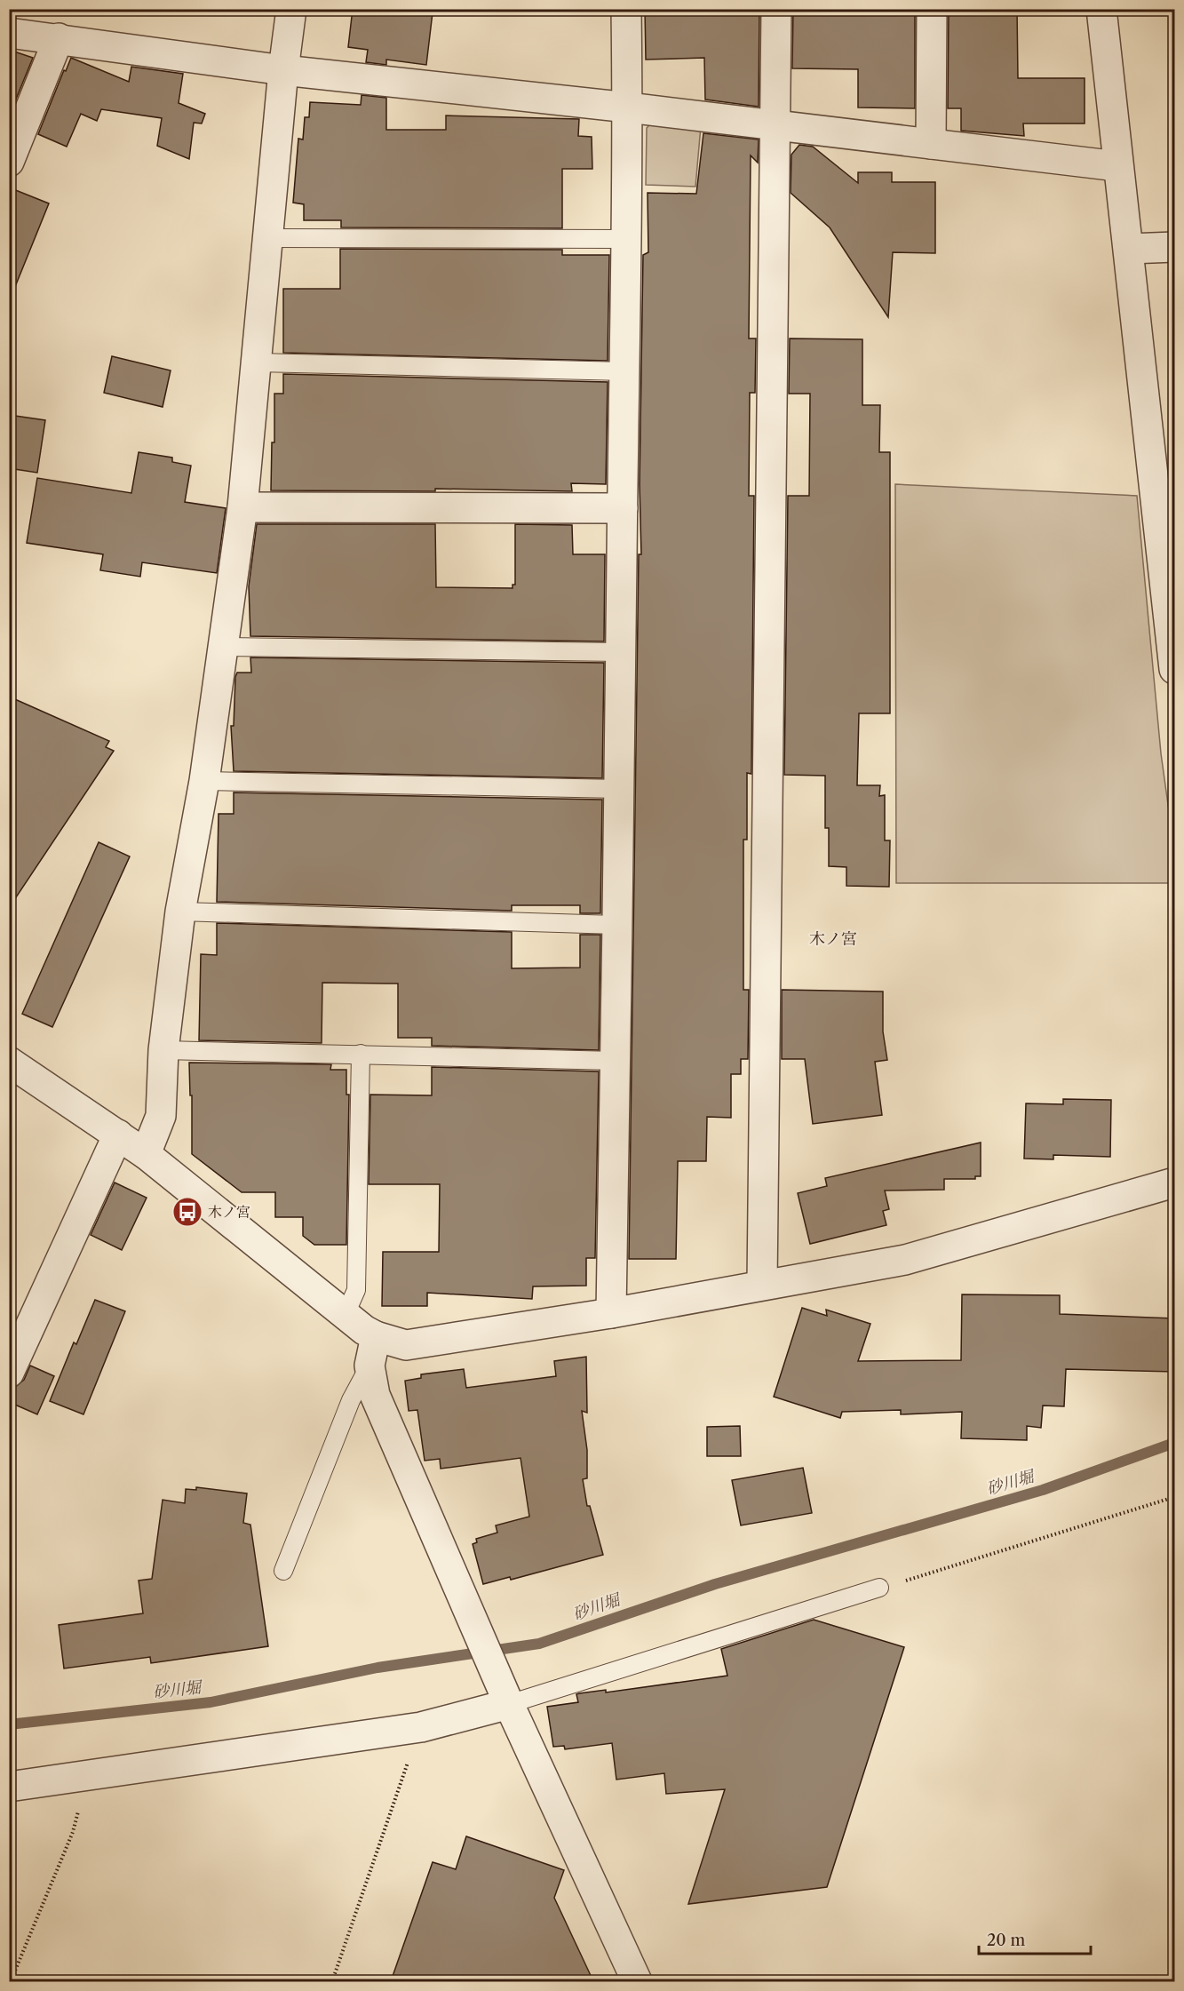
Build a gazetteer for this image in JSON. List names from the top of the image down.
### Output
{
  "districts": ["木ノ宮"],
  "water": ["砂川堀"],
  "places": {
    "bus stop": ["木ノ宮"]
  },
  "scale_bar": "20 m"
}
